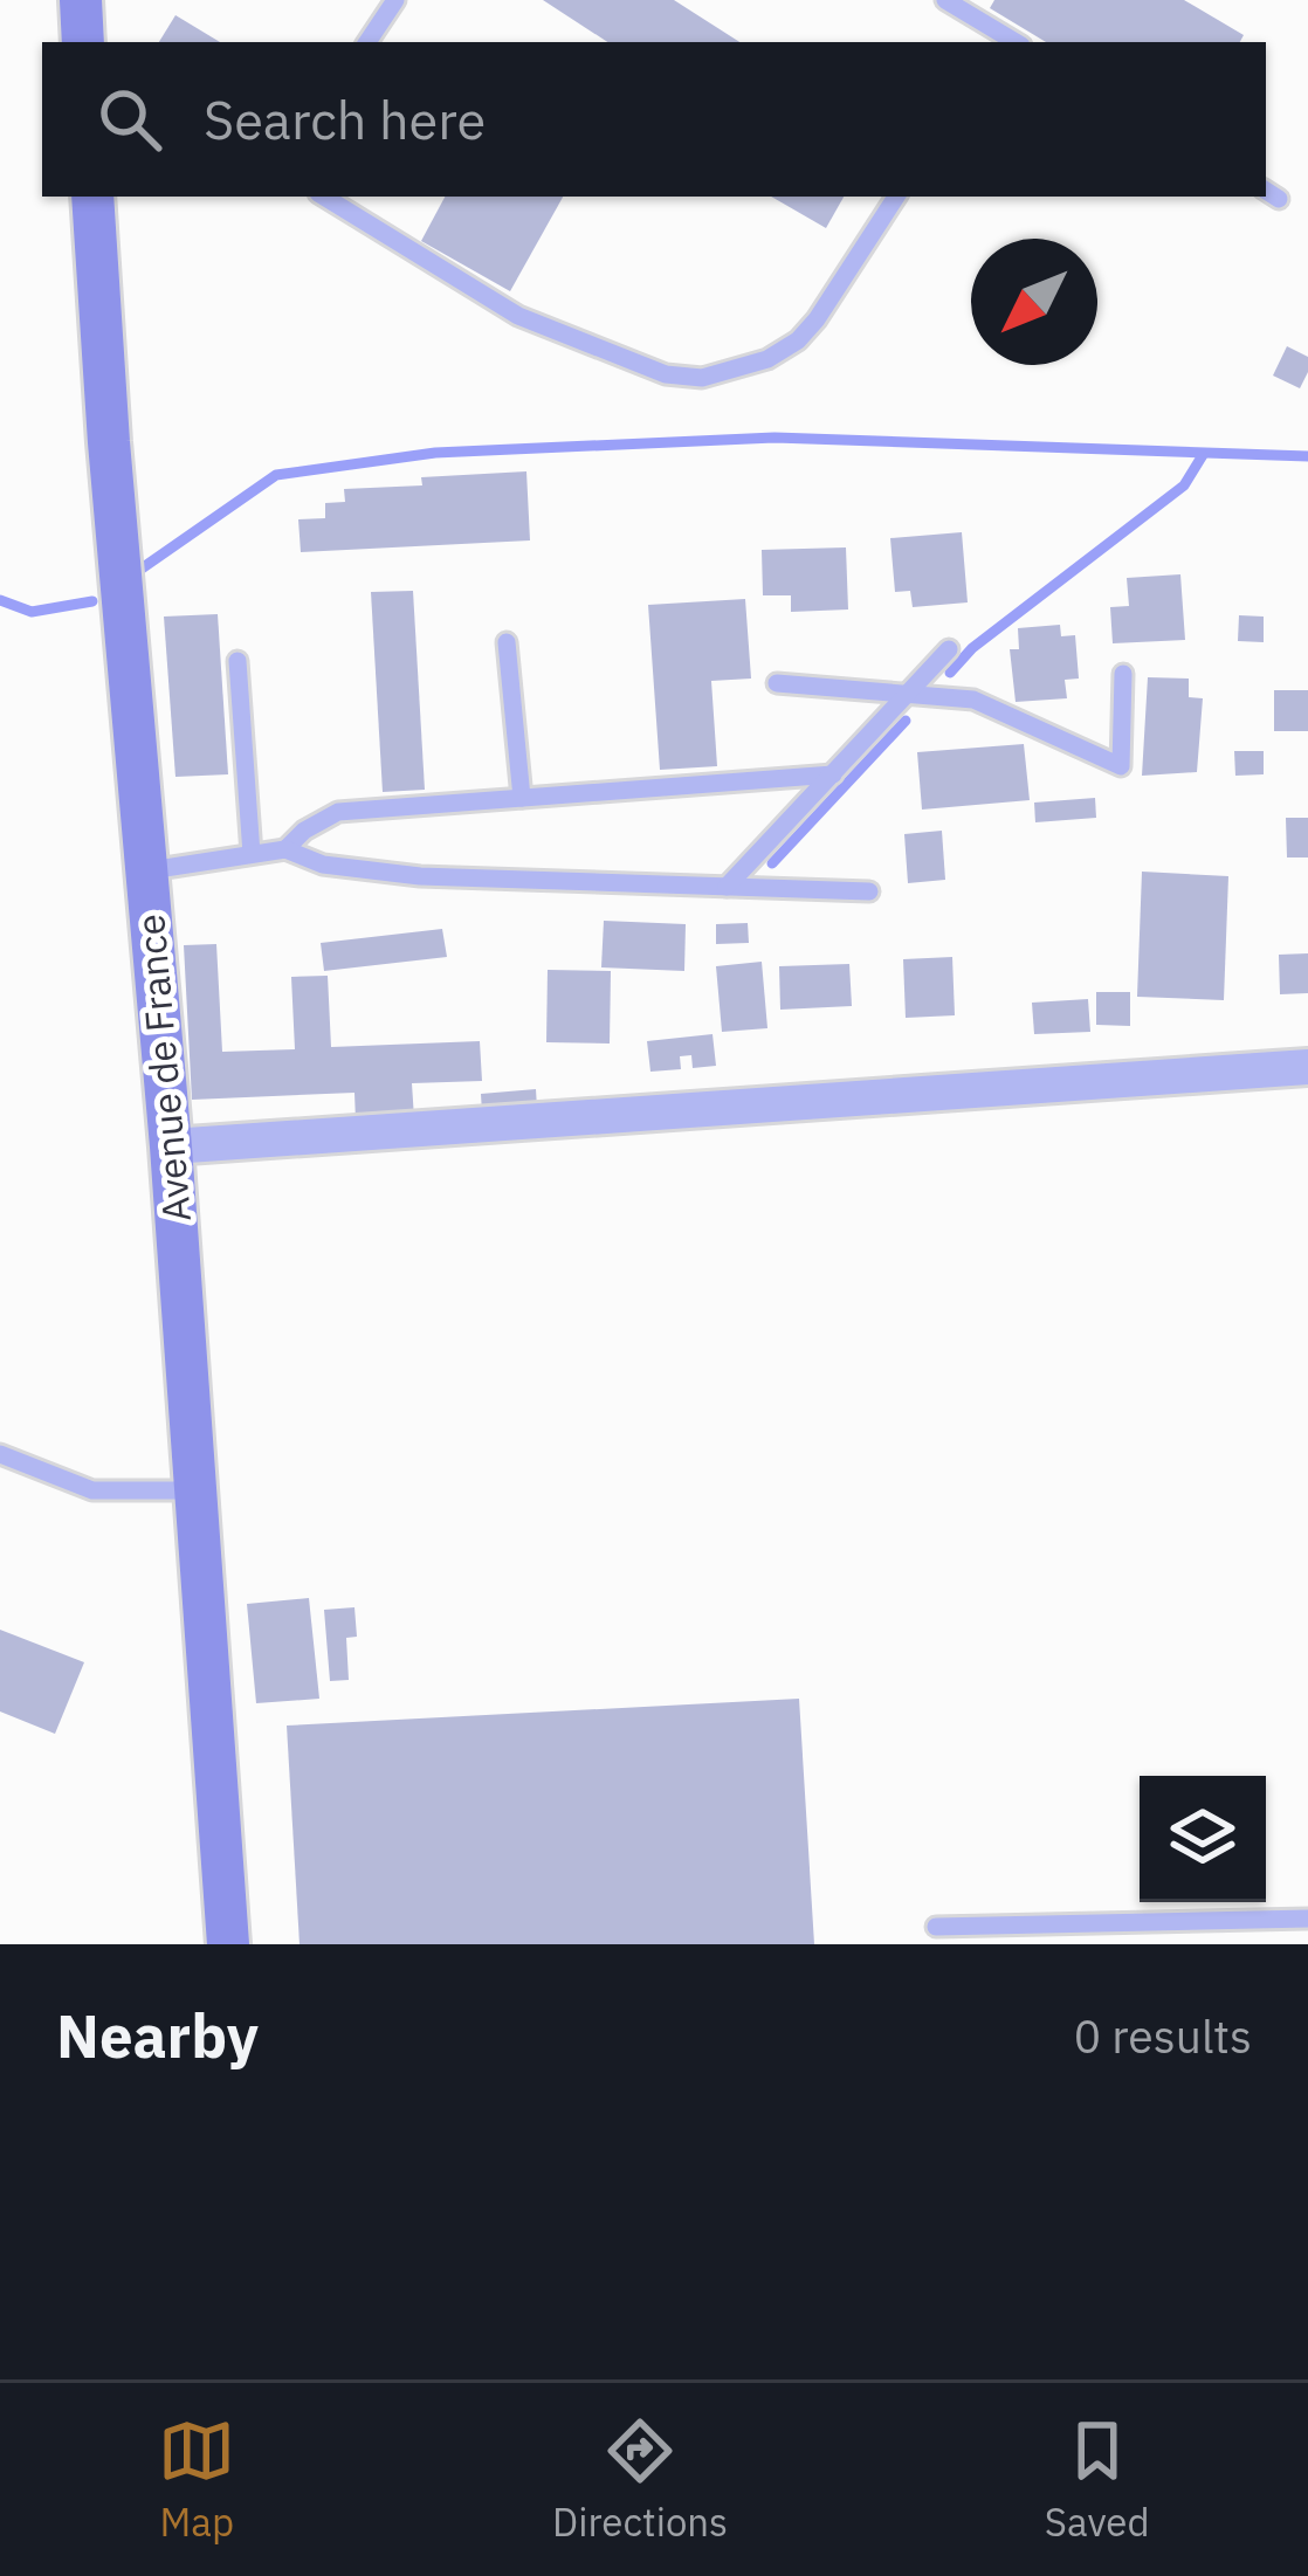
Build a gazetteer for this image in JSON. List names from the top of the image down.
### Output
{
  "streets": {
    "main road": ["Avenue de France"]
  },
  "north": "bottom left",
  "page": {
    "search": "Search here",
    "heading": ["Nearby", "0 results"],
    "nav": ["Map", "Directions", "Saved"]
  }
}
